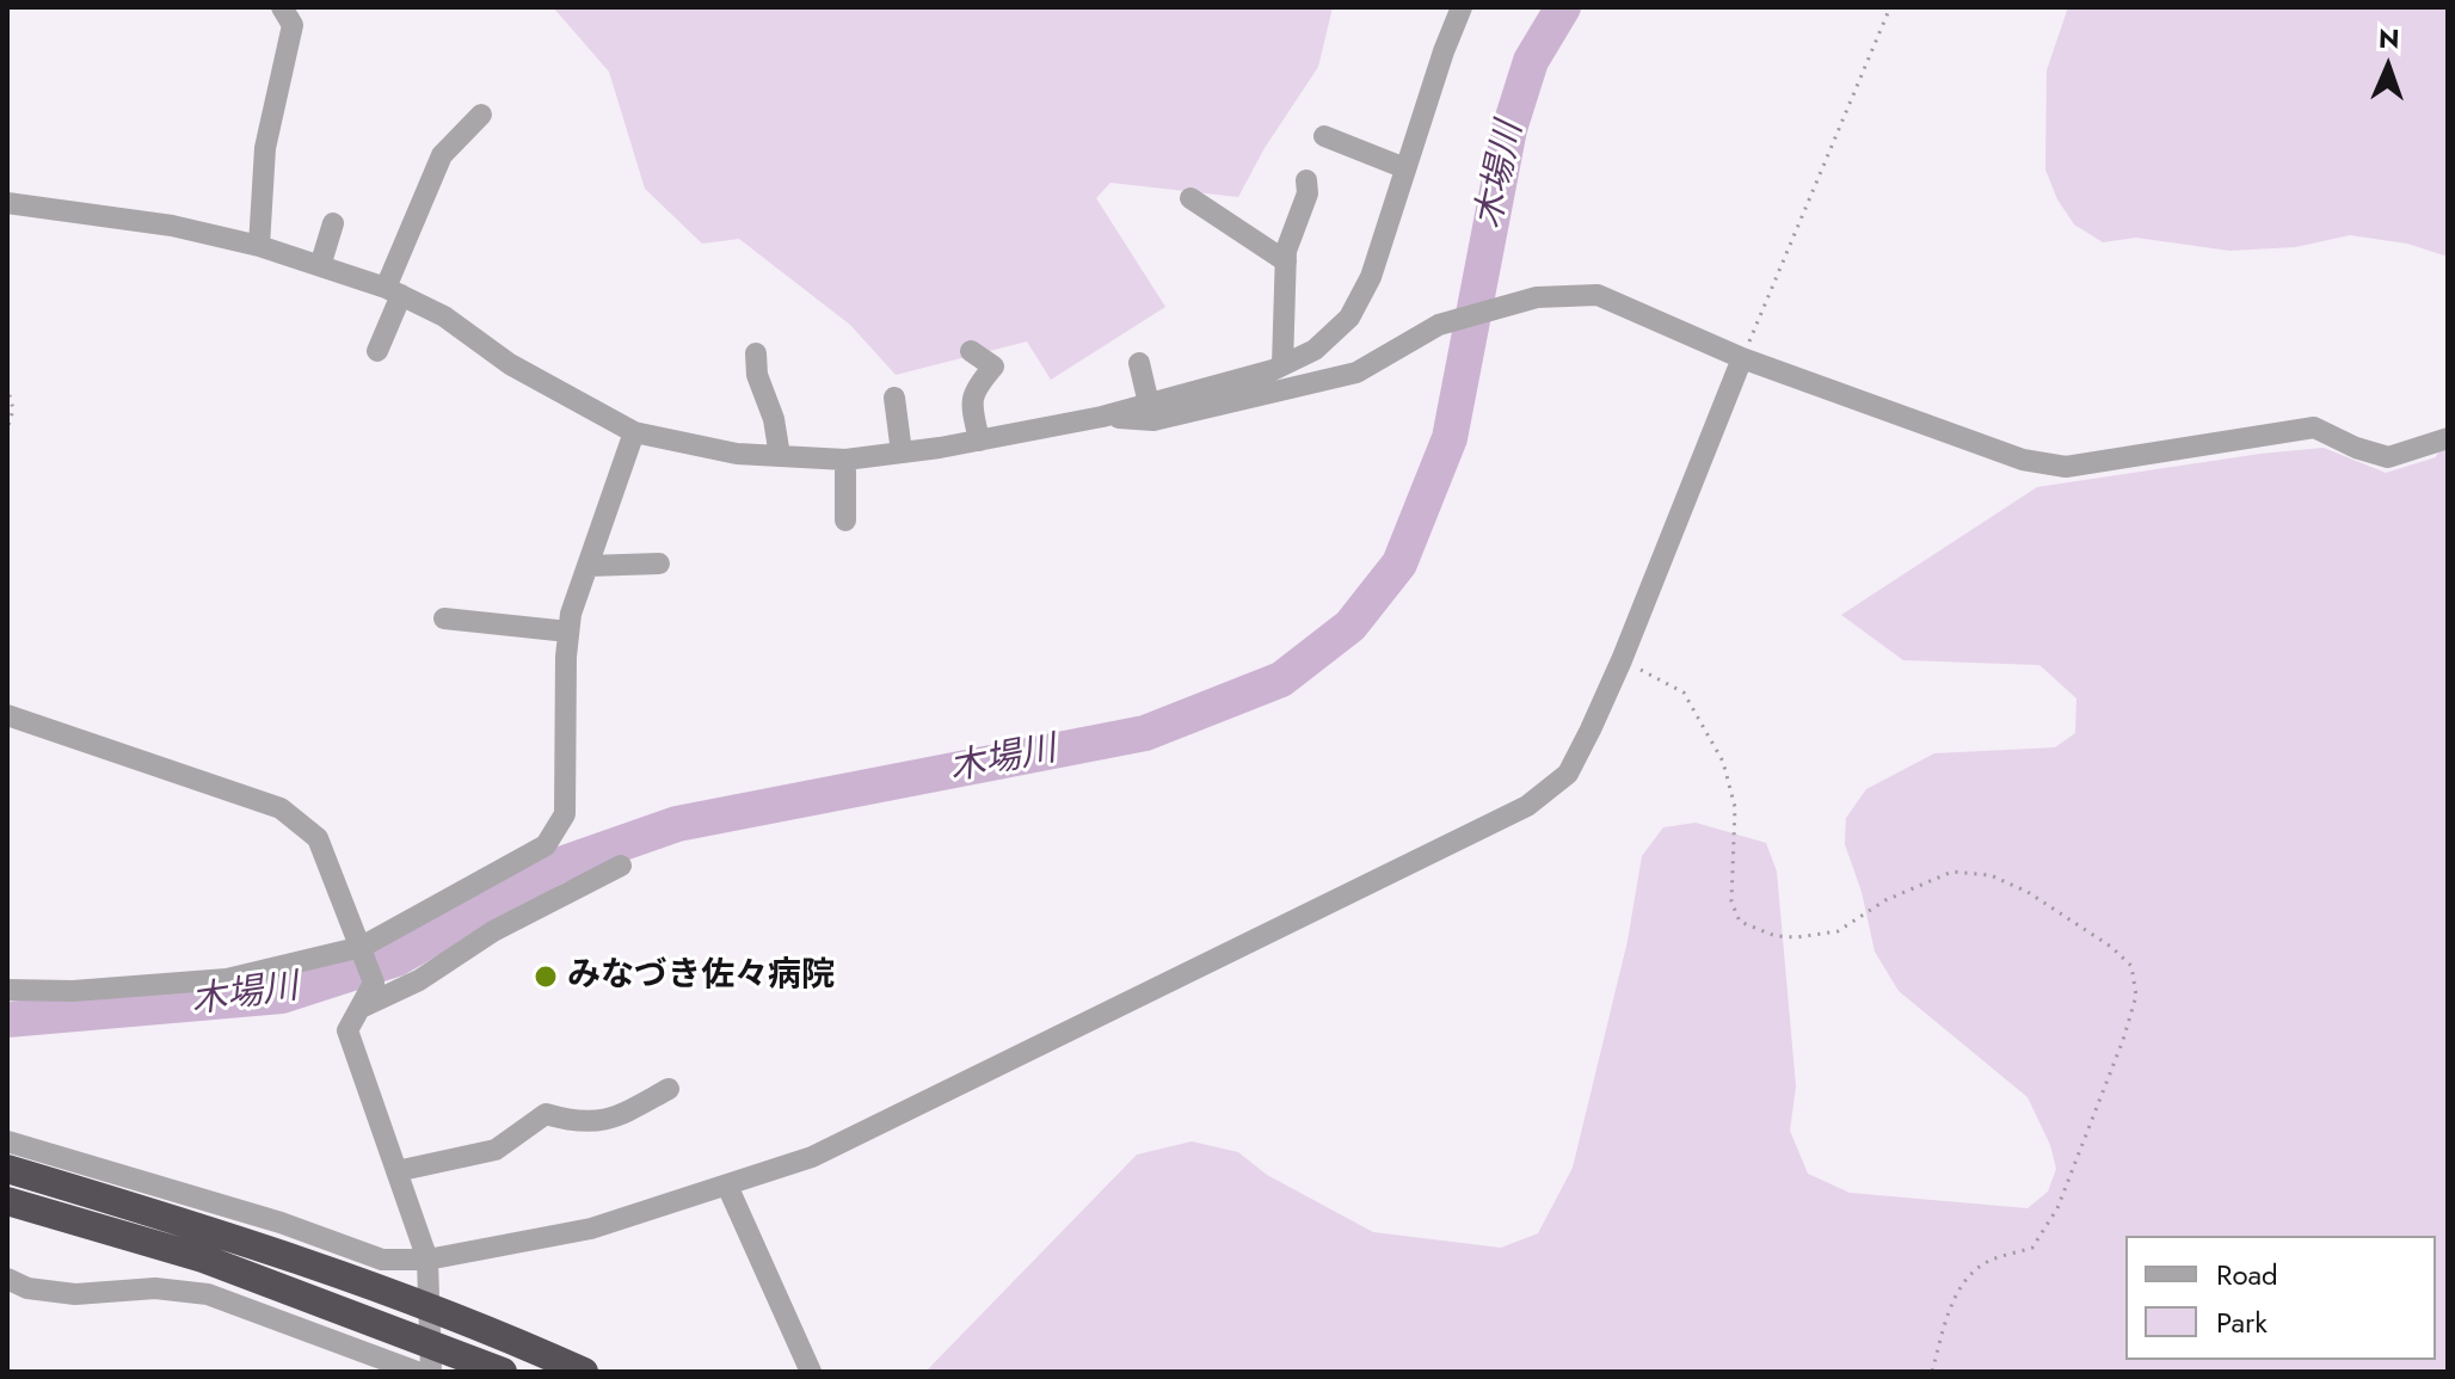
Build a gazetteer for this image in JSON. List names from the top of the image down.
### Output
{
  "water": ["木場川"],
  "places": ["みなづき佐々病院"],
  "legend": ["Road", "Park"],
  "north": "top"
}
